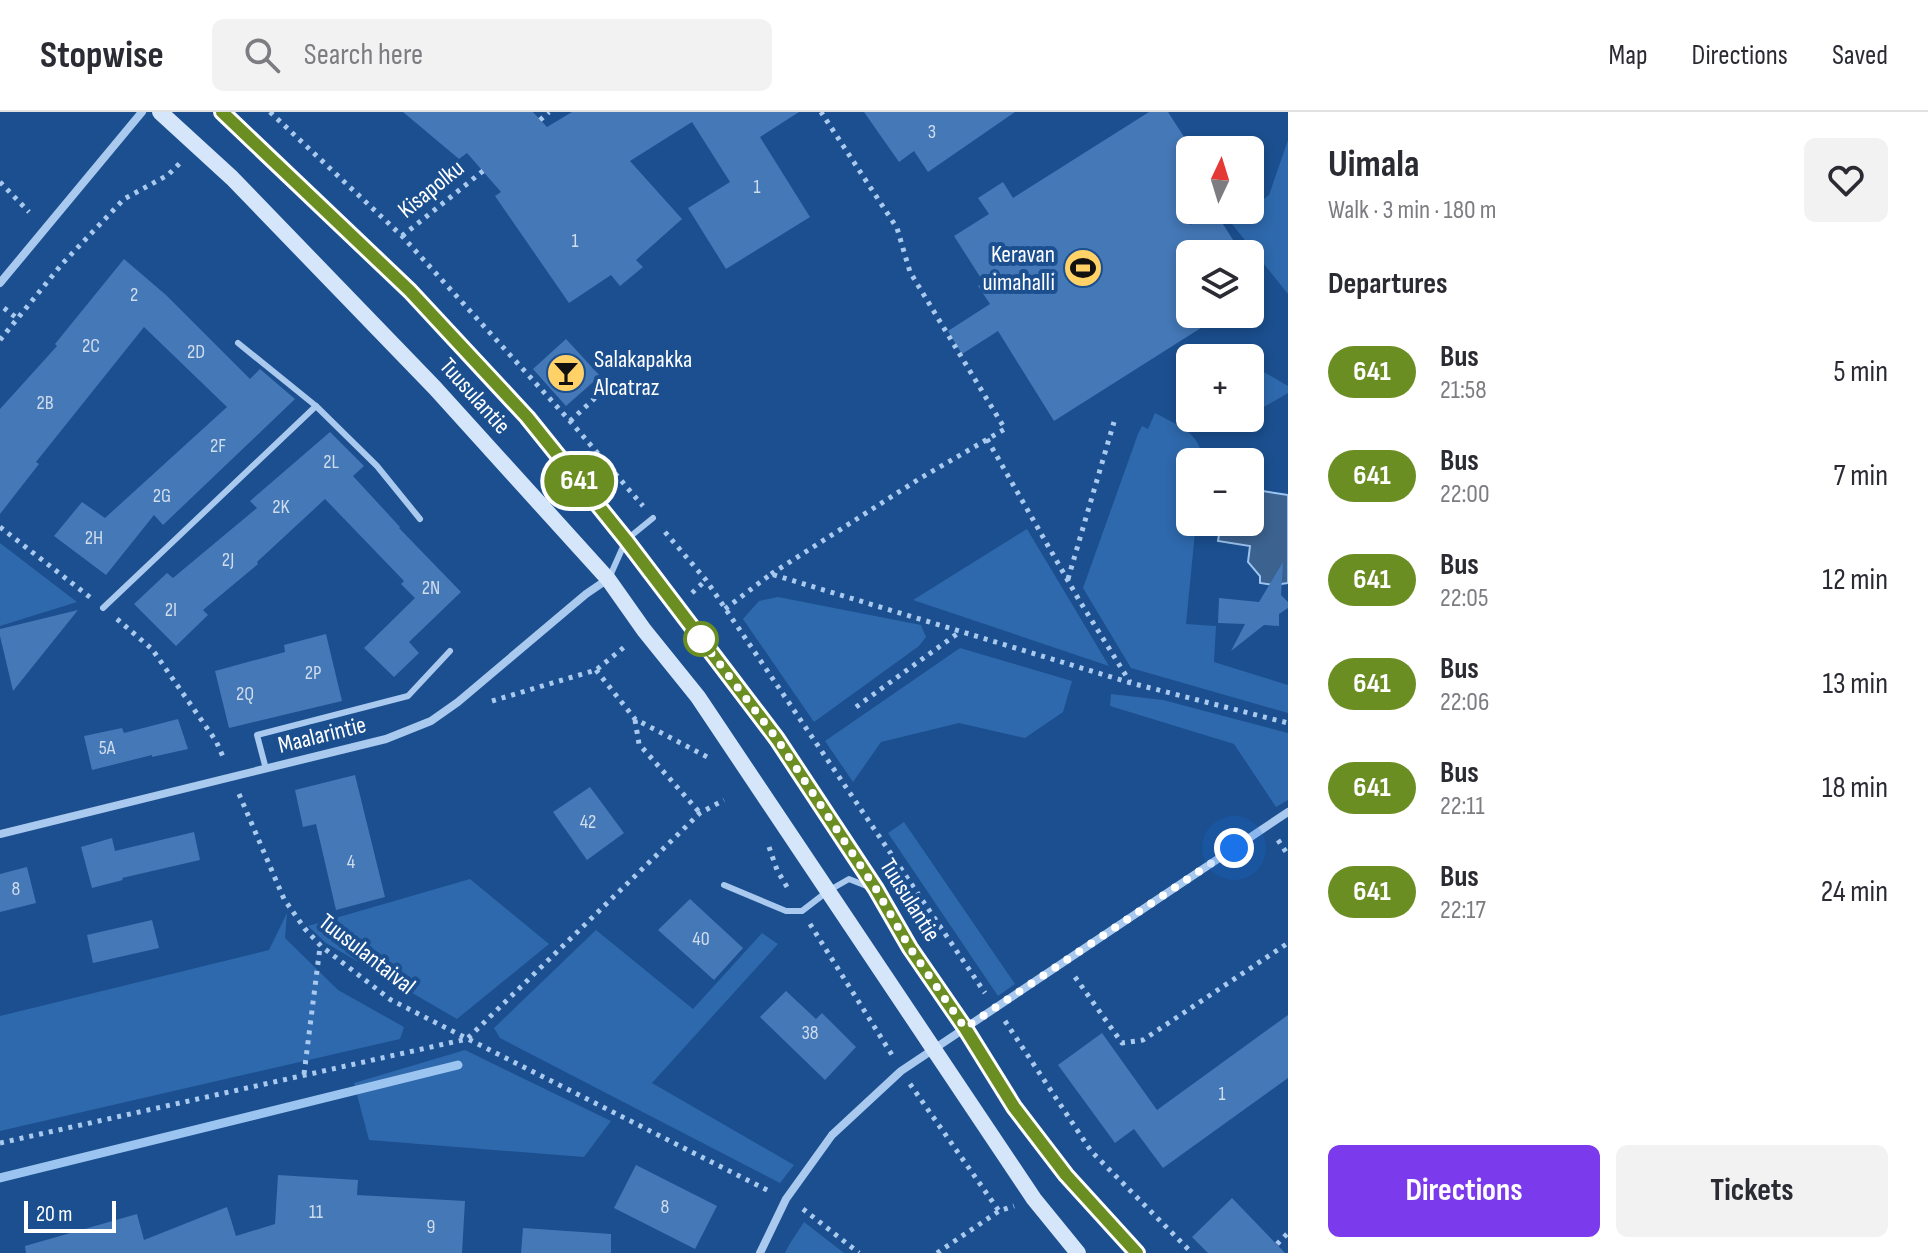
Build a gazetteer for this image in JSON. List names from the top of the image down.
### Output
{
  "streets": {
    "main road": ["Tuusulantie"],
    "street": ["Maalarintie"],
    "path": ["Kisapolku", "Tuusulantaival"]
  },
  "crossings": [
    ["Tuusulantie", "Maalarintie"],
    ["Maalarintie", "Tuusulantaival"]
  ],
  "places": {
    "sports": ["Keravan uimahalli"],
    "bar": ["Salakapakka Alcatraz"]
  },
  "lines": ["bus line 641"],
  "house_numbers": [
    "3",
    "1",
    "1",
    "2",
    "2C",
    "2D",
    "2B",
    "2F",
    "2L",
    "2G",
    "2K",
    "2H",
    "2J",
    "2N",
    "2I",
    "2P",
    "2Q",
    "5A",
    "42",
    "4",
    "8",
    "40",
    "38",
    "1",
    "8",
    "11",
    "9"
  ],
  "scale_bar": "20 m",
  "north": "top",
  "page": {
    "header": "Stopwise",
    "search": "Search here",
    "nav": ["Map", "Directions", "Saved"],
    "on_map": "641",
    "heading": [
      ["Uimala", "Walk · 3 min · 180 m"],
      "Departures"
    ],
    "map_buttons": ["+", "−"],
    "list": [
      {
        "mark": "641",
        "name": "Bus",
        "note": "21:58",
        "value": "5 min"
      },
      {
        "mark": "641",
        "name": "Bus",
        "note": "22:00",
        "value": "7 min"
      },
      {
        "mark": "641",
        "name": "Bus",
        "note": "22:05",
        "value": "12 min"
      },
      {
        "mark": "641",
        "name": "Bus",
        "note": "22:06",
        "value": "13 min"
      },
      {
        "mark": "641",
        "name": "Bus",
        "note": "22:11",
        "value": "18 min"
      },
      {
        "mark": "641",
        "name": "Bus",
        "note": "22:17",
        "value": "24 min"
      }
    ],
    "buttons": ["Directions", "Tickets"],
    "scale": "20 m"
  }
}
